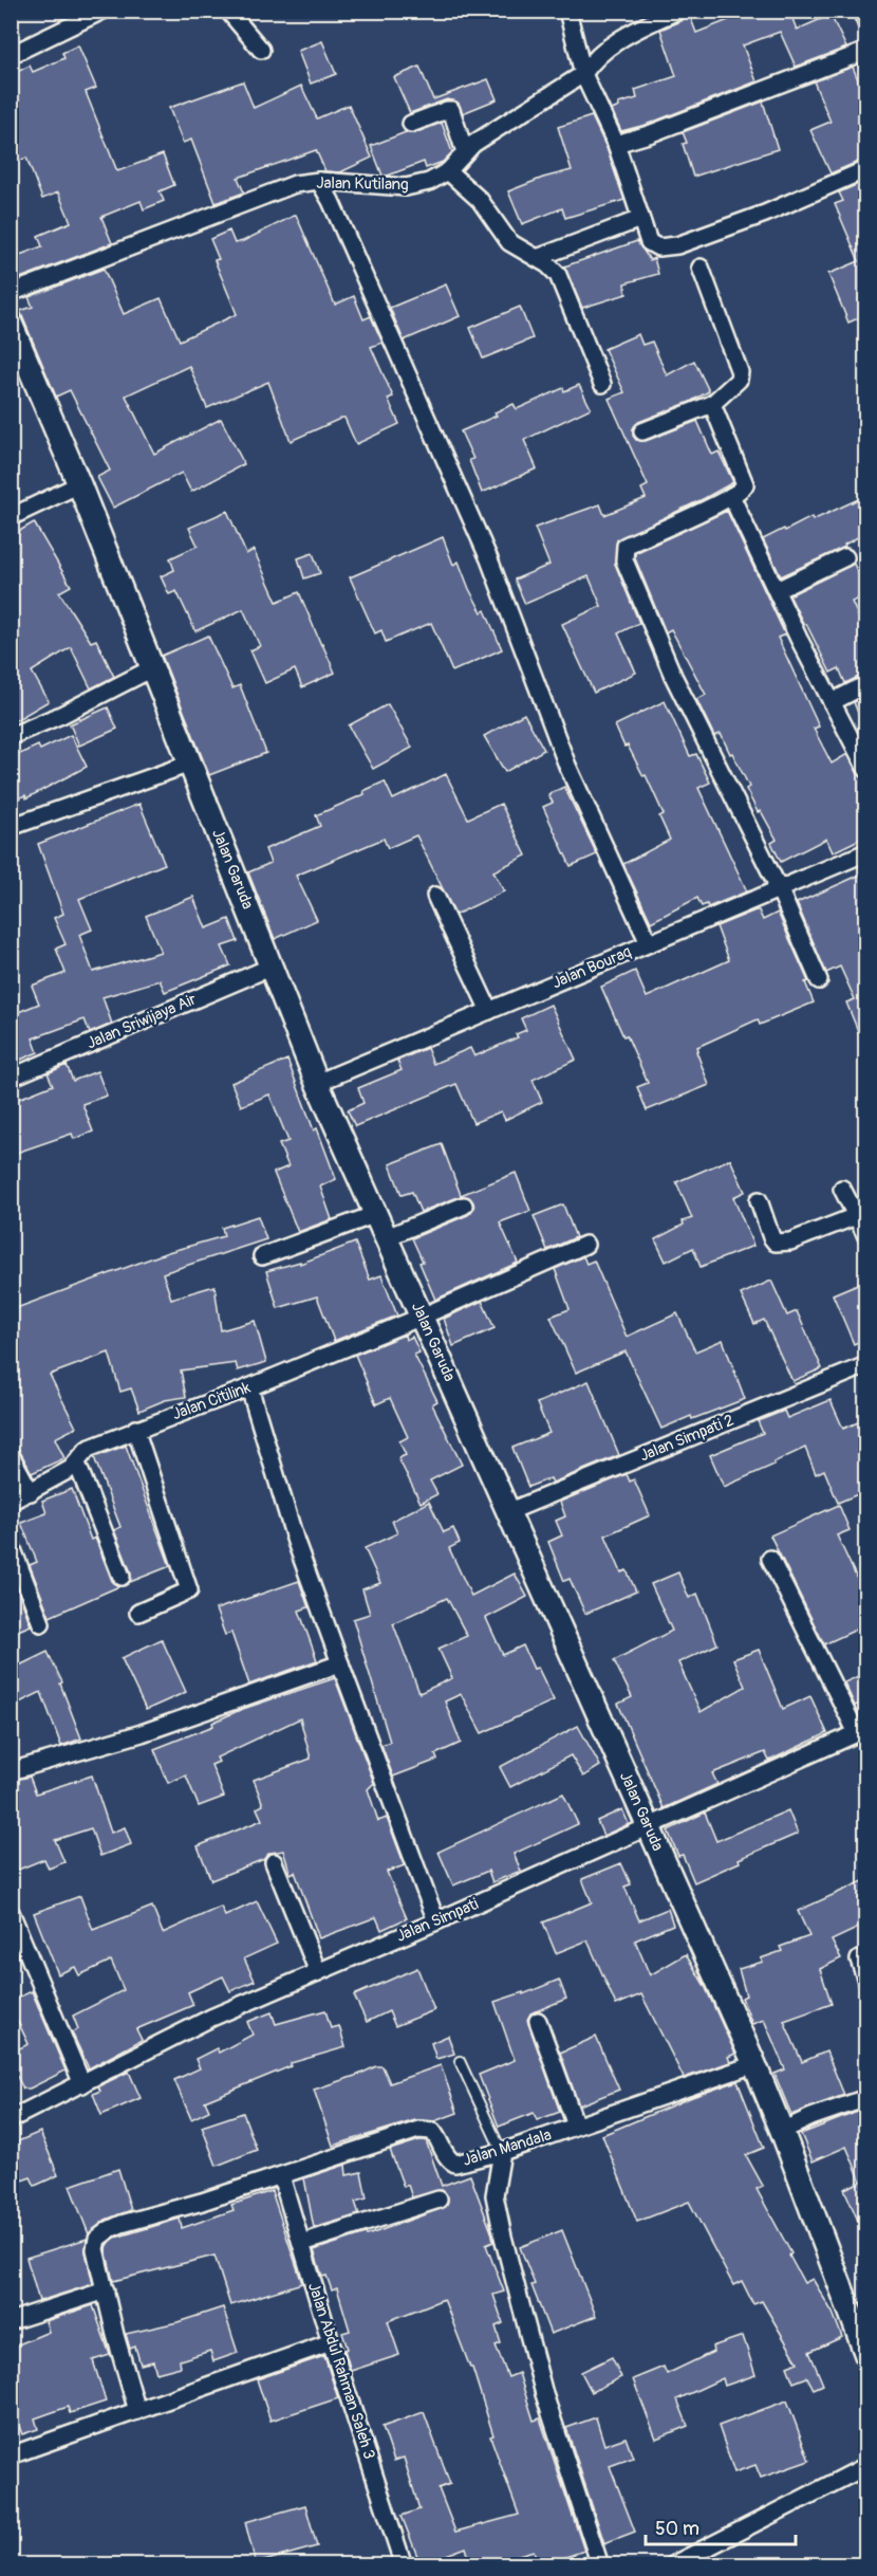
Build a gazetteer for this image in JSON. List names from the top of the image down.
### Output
{
  "streets": {
    "street": [
      "Jalan Kutilang",
      "Jalan Garuda",
      "Jalan Bouraq",
      "Jalan Sriwijaya Air",
      "Jalan Citilink",
      "Jalan Simpati 2",
      "Jalan Simpati",
      "Jalan Mandala",
      "Jalan Abdul Rahman Saleh 3"
    ]
  },
  "crossings": [
    ["Jalan Garuda", "Jalan Bouraq"],
    ["Jalan Garuda", "Jalan Sriwijaya Air"],
    ["Jalan Garuda", "Jalan Citilink"],
    ["Jalan Garuda", "Jalan Simpati 2"],
    ["Jalan Garuda", "Jalan Simpati"],
    ["Jalan Garuda", "Jalan Mandala"],
    ["Jalan Mandala", "Jalan Abdul Rahman Saleh 3"]
  ],
  "scale_bar": "50 m"
}
